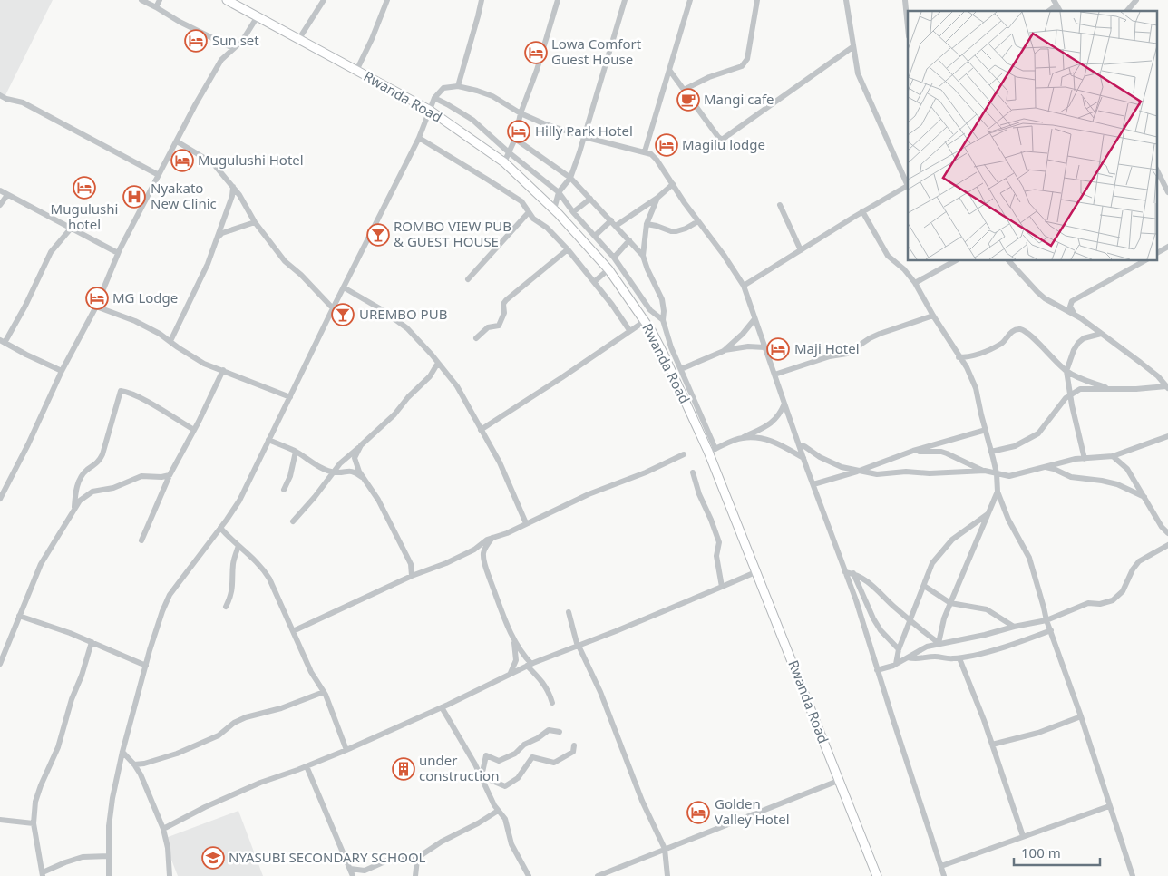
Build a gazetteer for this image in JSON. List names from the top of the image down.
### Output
{
  "streets": {
    "highway": ["Rwanda Road"]
  },
  "places": {
    "hotel": [
      "Sun set",
      "Lowa Comfort Guest House",
      "Hilly Park Hotel",
      "Magilu lodge",
      "Mugulushi Hotel",
      "Mugulushi hotel",
      "MG Lodge",
      "Maji Hotel",
      "Golden Valley Hotel"
    ],
    "cafe": ["Mangi cafe"],
    "hospital": ["Nyakato New Clinic"],
    "bar": ["ROMBO VIEW PUB & GUEST HOUSE", "UREMBO PUB"],
    "building": ["under construction"],
    "school or university": ["NYASUBI SECONDARY SCHOOL"]
  },
  "scale_bar": "100 m"
}
